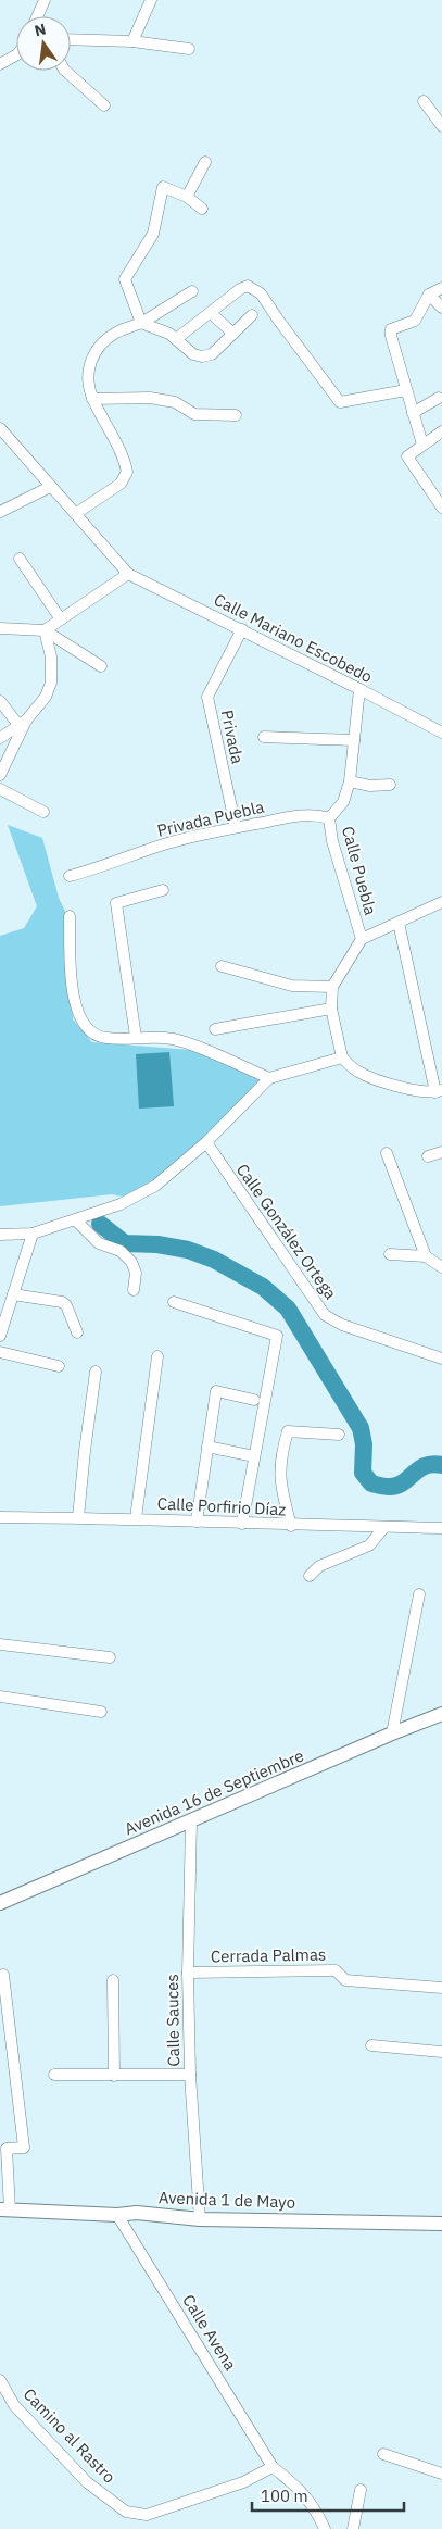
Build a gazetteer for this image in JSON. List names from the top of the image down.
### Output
{
  "streets": {
    "main road": ["Avenida 16 de Septiembre", "Avenida 1 de Mayo"],
    "street": [
      "Calle Mariano Escobedo",
      "Privada",
      "Privada Puebla",
      "Calle Puebla",
      "Calle González Ortega",
      "Calle Porfirio Díaz",
      "Cerrada Palmas",
      "Calle Sauces",
      "Calle Avena",
      "Camino al Rastro"
    ]
  },
  "crossings": [
    ["Calle Mariano Escobedo", "Privada"],
    ["Calle Mariano Escobedo", "Calle Puebla"],
    ["Privada", "Privada Puebla"],
    ["Privada Puebla", "Calle Puebla"],
    ["Avenida 16 de Septiembre", "Calle Sauces"],
    ["Cerrada Palmas", "Calle Sauces"],
    ["Calle Sauces", "Avenida 1 de Mayo"],
    ["Avenida 1 de Mayo", "Calle Avena"],
    ["Calle Avena", "Camino al Rastro"]
  ],
  "scale_bar": "100 m",
  "north": "top"
}
